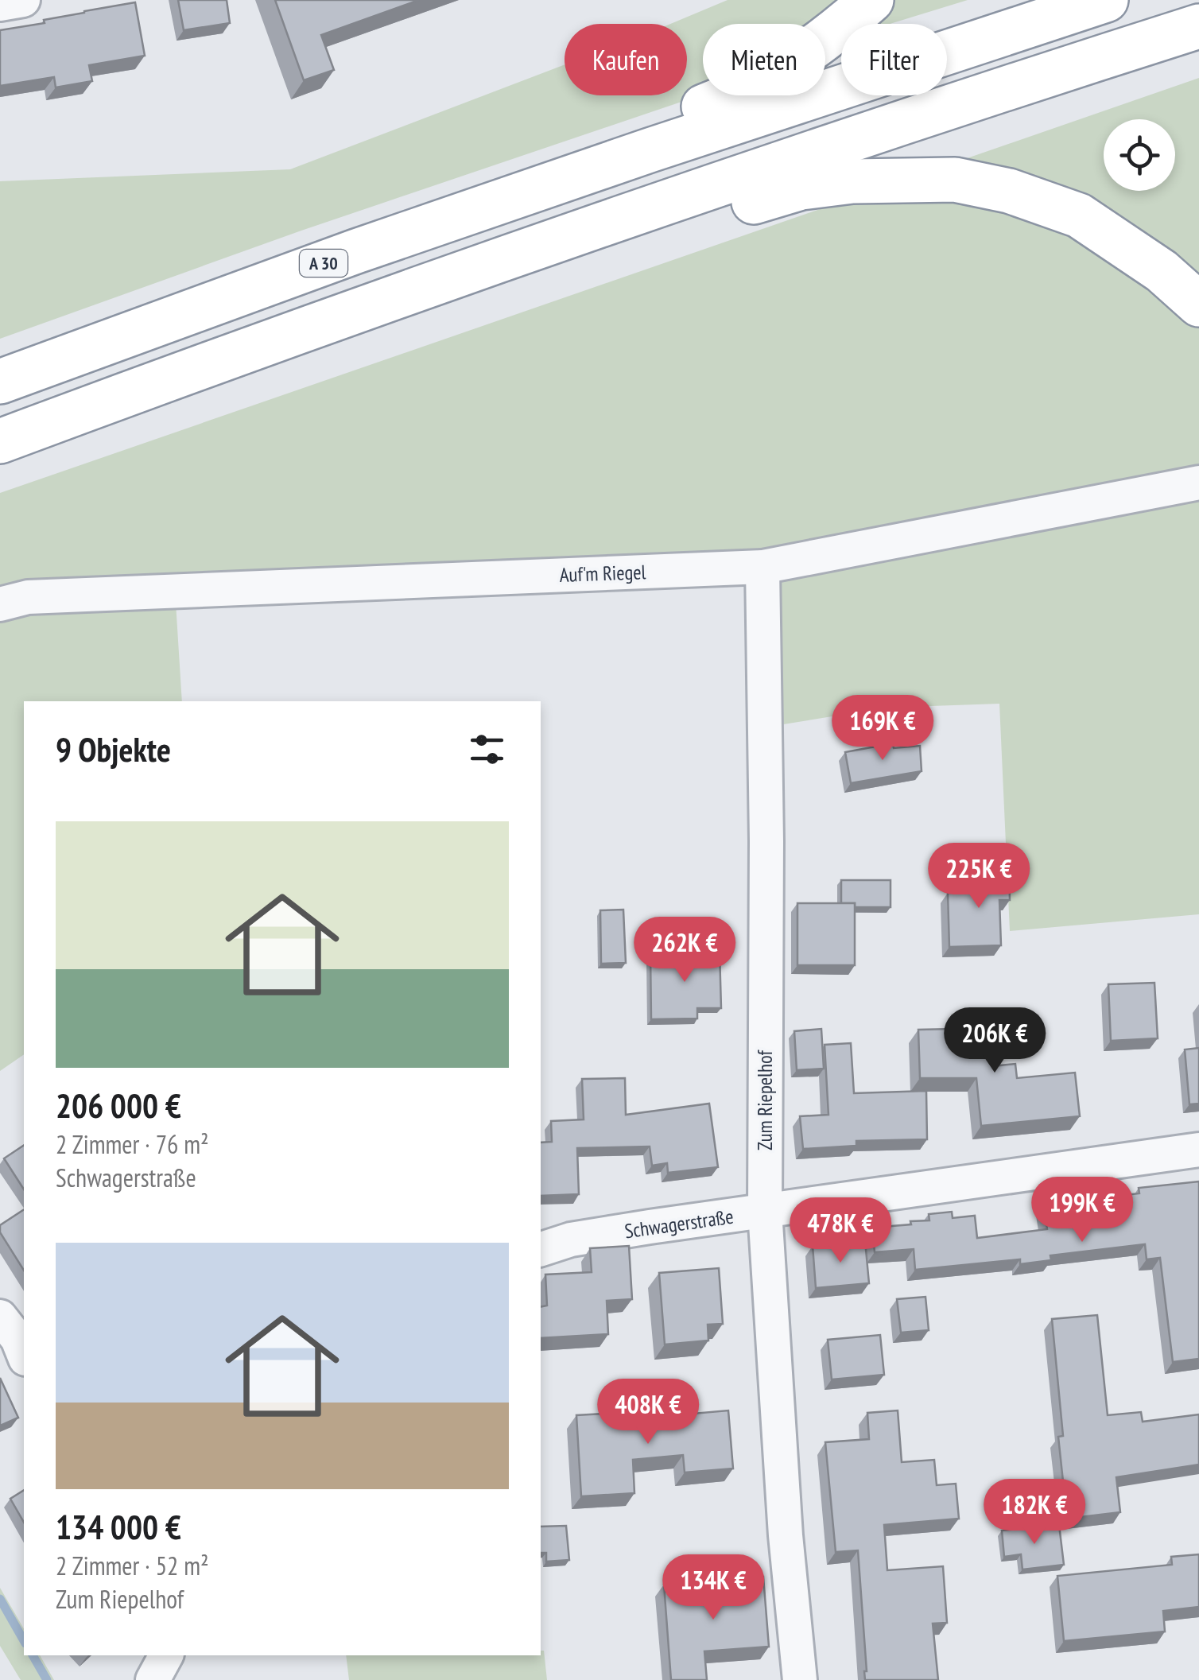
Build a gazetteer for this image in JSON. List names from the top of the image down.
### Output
{
  "streets": {
    "highway": ["A 30"],
    "street": ["Auf'm Riegel", "Zum Riepelhof", "Schwagerstraße"]
  },
  "crossings": [
    ["Auf'm Riegel", "Zum Riepelhof"],
    ["Zum Riepelhof", "Schwagerstraße"]
  ],
  "page": {
    "chip": ["Kaufen", "Mieten", "Filter"],
    "price": [
      "169K €",
      "225K €",
      "262K €",
      "206K €",
      "199K €",
      "478K €",
      "408K €",
      "182K €",
      "134K €"
    ],
    "heading": "9 Objekte",
    "list": [
      {
        "name": "206 000 €",
        "note": "2 Zimmer · 76 m² · Schwagerstraße"
      },
      {
        "name": "134 000 €",
        "note": "2 Zimmer · 52 m² · Zum Riepelhof"
      }
    ]
  }
}
